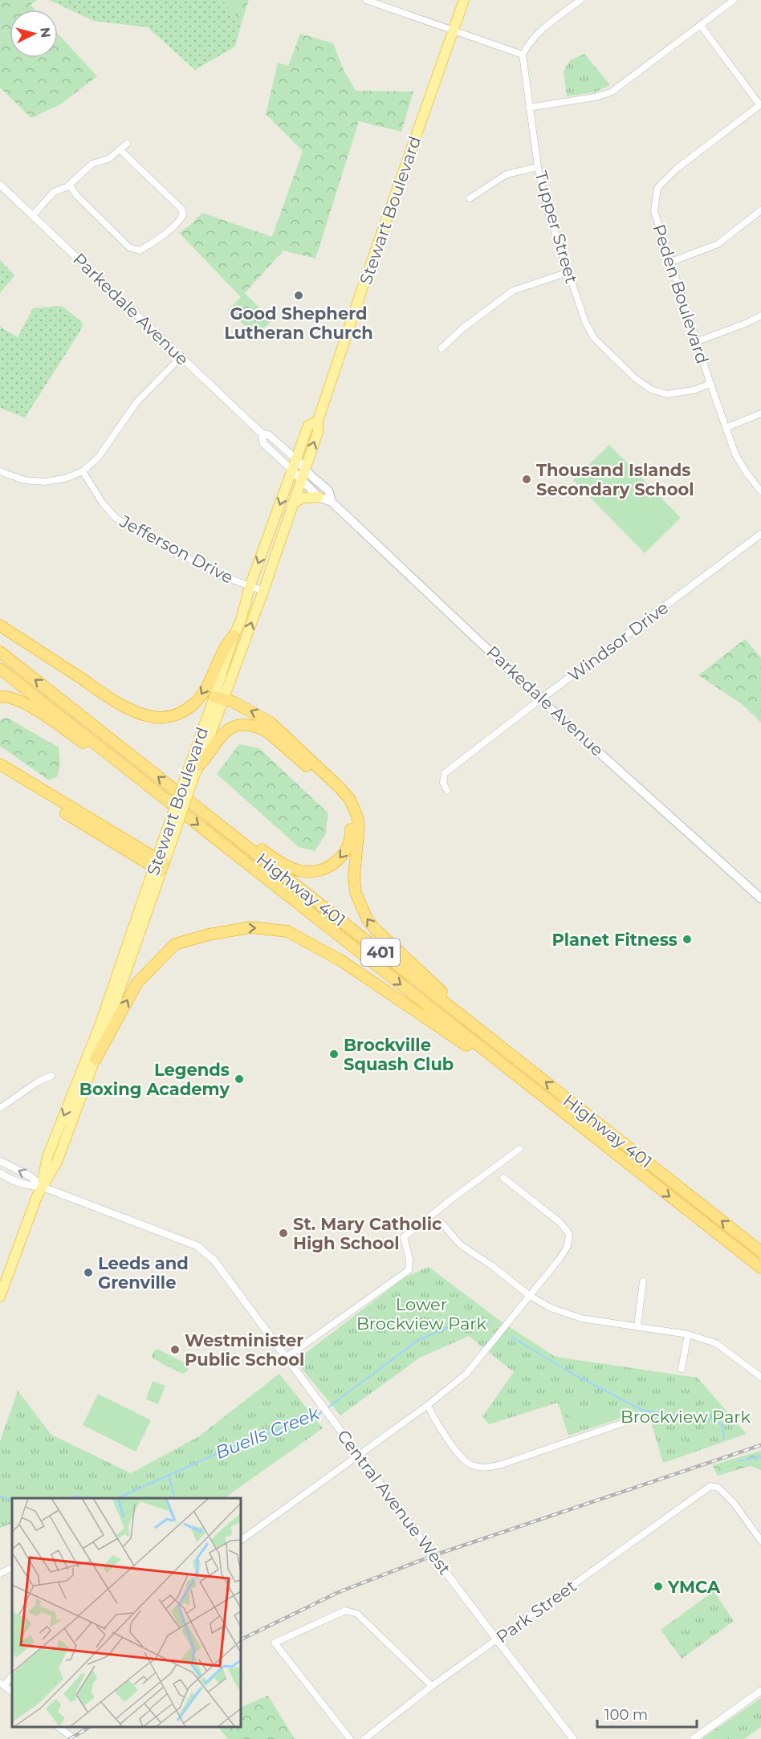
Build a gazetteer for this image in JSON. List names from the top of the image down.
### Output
{
  "streets": {
    "highway": ["Highway 401", "401"],
    "main road": ["Stewart Boulevard", "Parkedale Avenue"],
    "street": [
      "Tupper Street",
      "Peden Boulevard",
      "Jefferson Drive",
      "Windsor Drive",
      "Central Avenue West",
      "Park Street"
    ]
  },
  "crossings": [
    ["Stewart Boulevard", "Parkedale Avenue"],
    ["Stewart Boulevard", "Jefferson Drive"],
    ["Stewart Boulevard", "Central Avenue West"],
    ["Tupper Street", "Peden Boulevard"],
    ["Parkedale Avenue", "Windsor Drive"],
    ["Central Avenue West", "Park Street"]
  ],
  "water": ["Buells Creek"],
  "parks": ["Lower Brockview Park", "Brockview Park"],
  "places": [
    "Good Shepherd Lutheran Church",
    "Thousand Islands Secondary School",
    "Planet Fitness",
    "Brockville Squash Club",
    "Legends Boxing Academy",
    "St. Mary Catholic High School",
    "Leeds and Grenville",
    "Westminister Public School",
    "YMCA"
  ],
  "scale_bar": "100 m",
  "north": "right"
}
